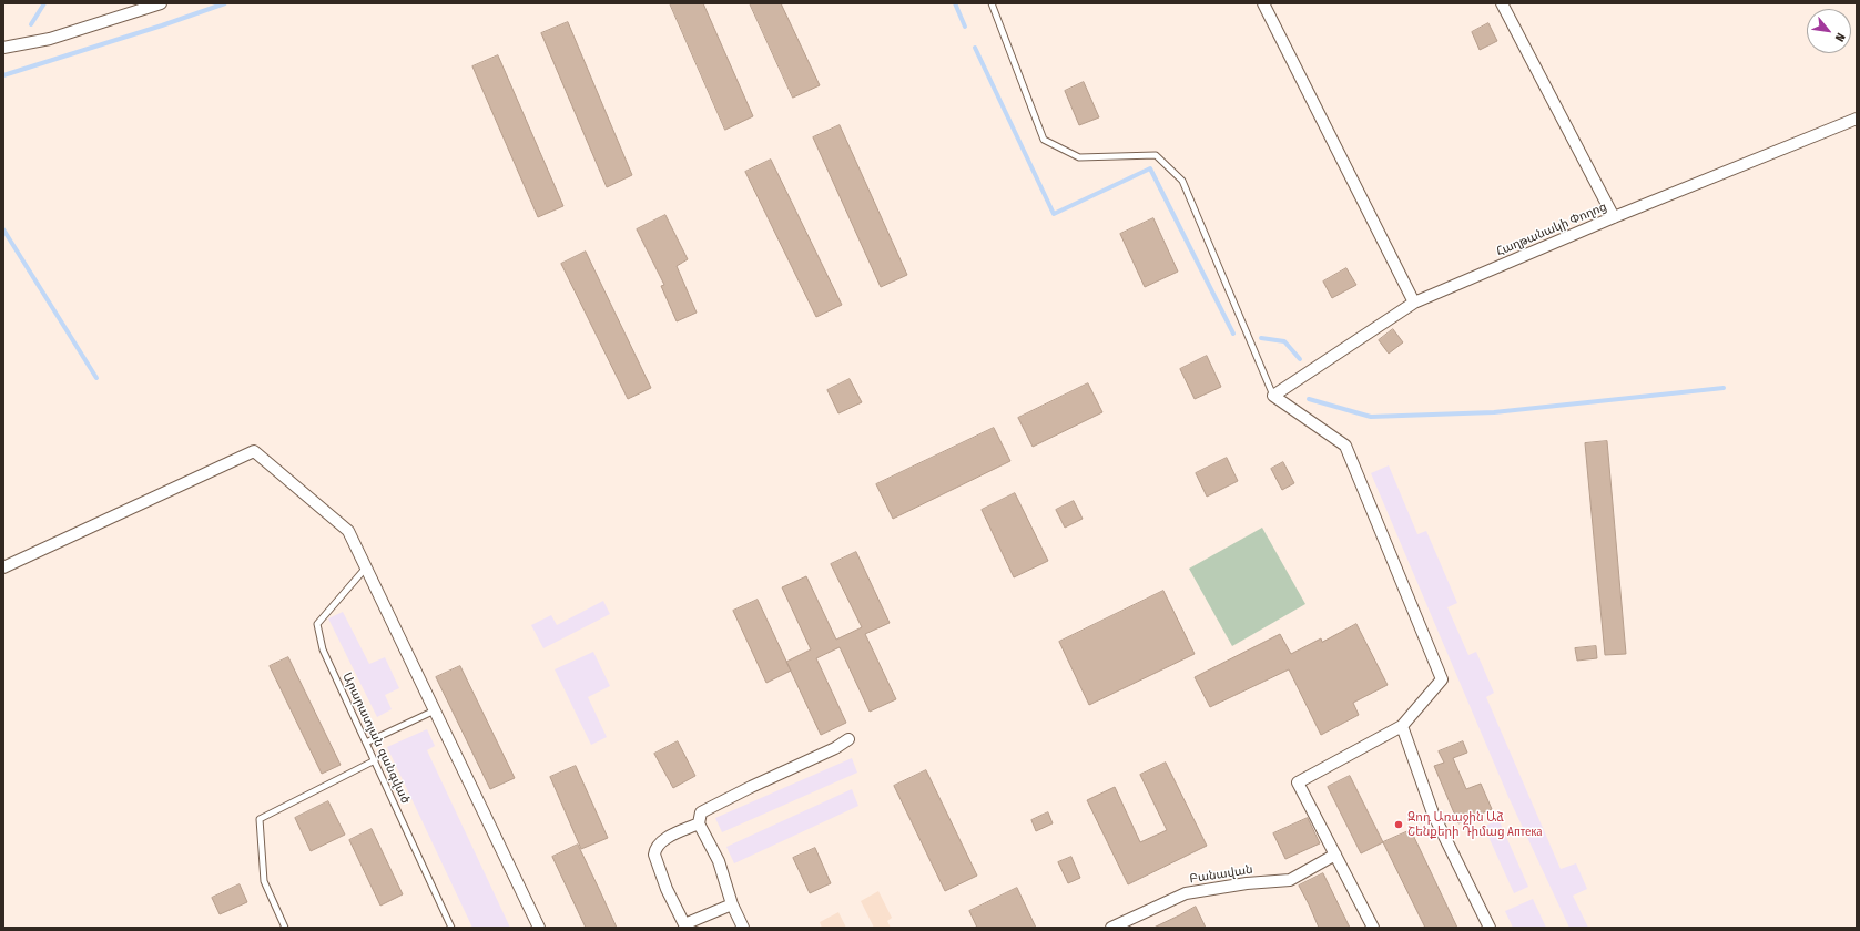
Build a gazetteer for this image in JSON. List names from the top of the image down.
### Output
{
  "streets": {
    "street": ["Հաղթանակի Փողոց", "Բանավան"],
    "lane": ["Արարատյան զանգված"]
  },
  "places": ["Զոդ Առաջին Աձ Շենքերի Դիմաց Аптека"],
  "north": "bottom right"
}
